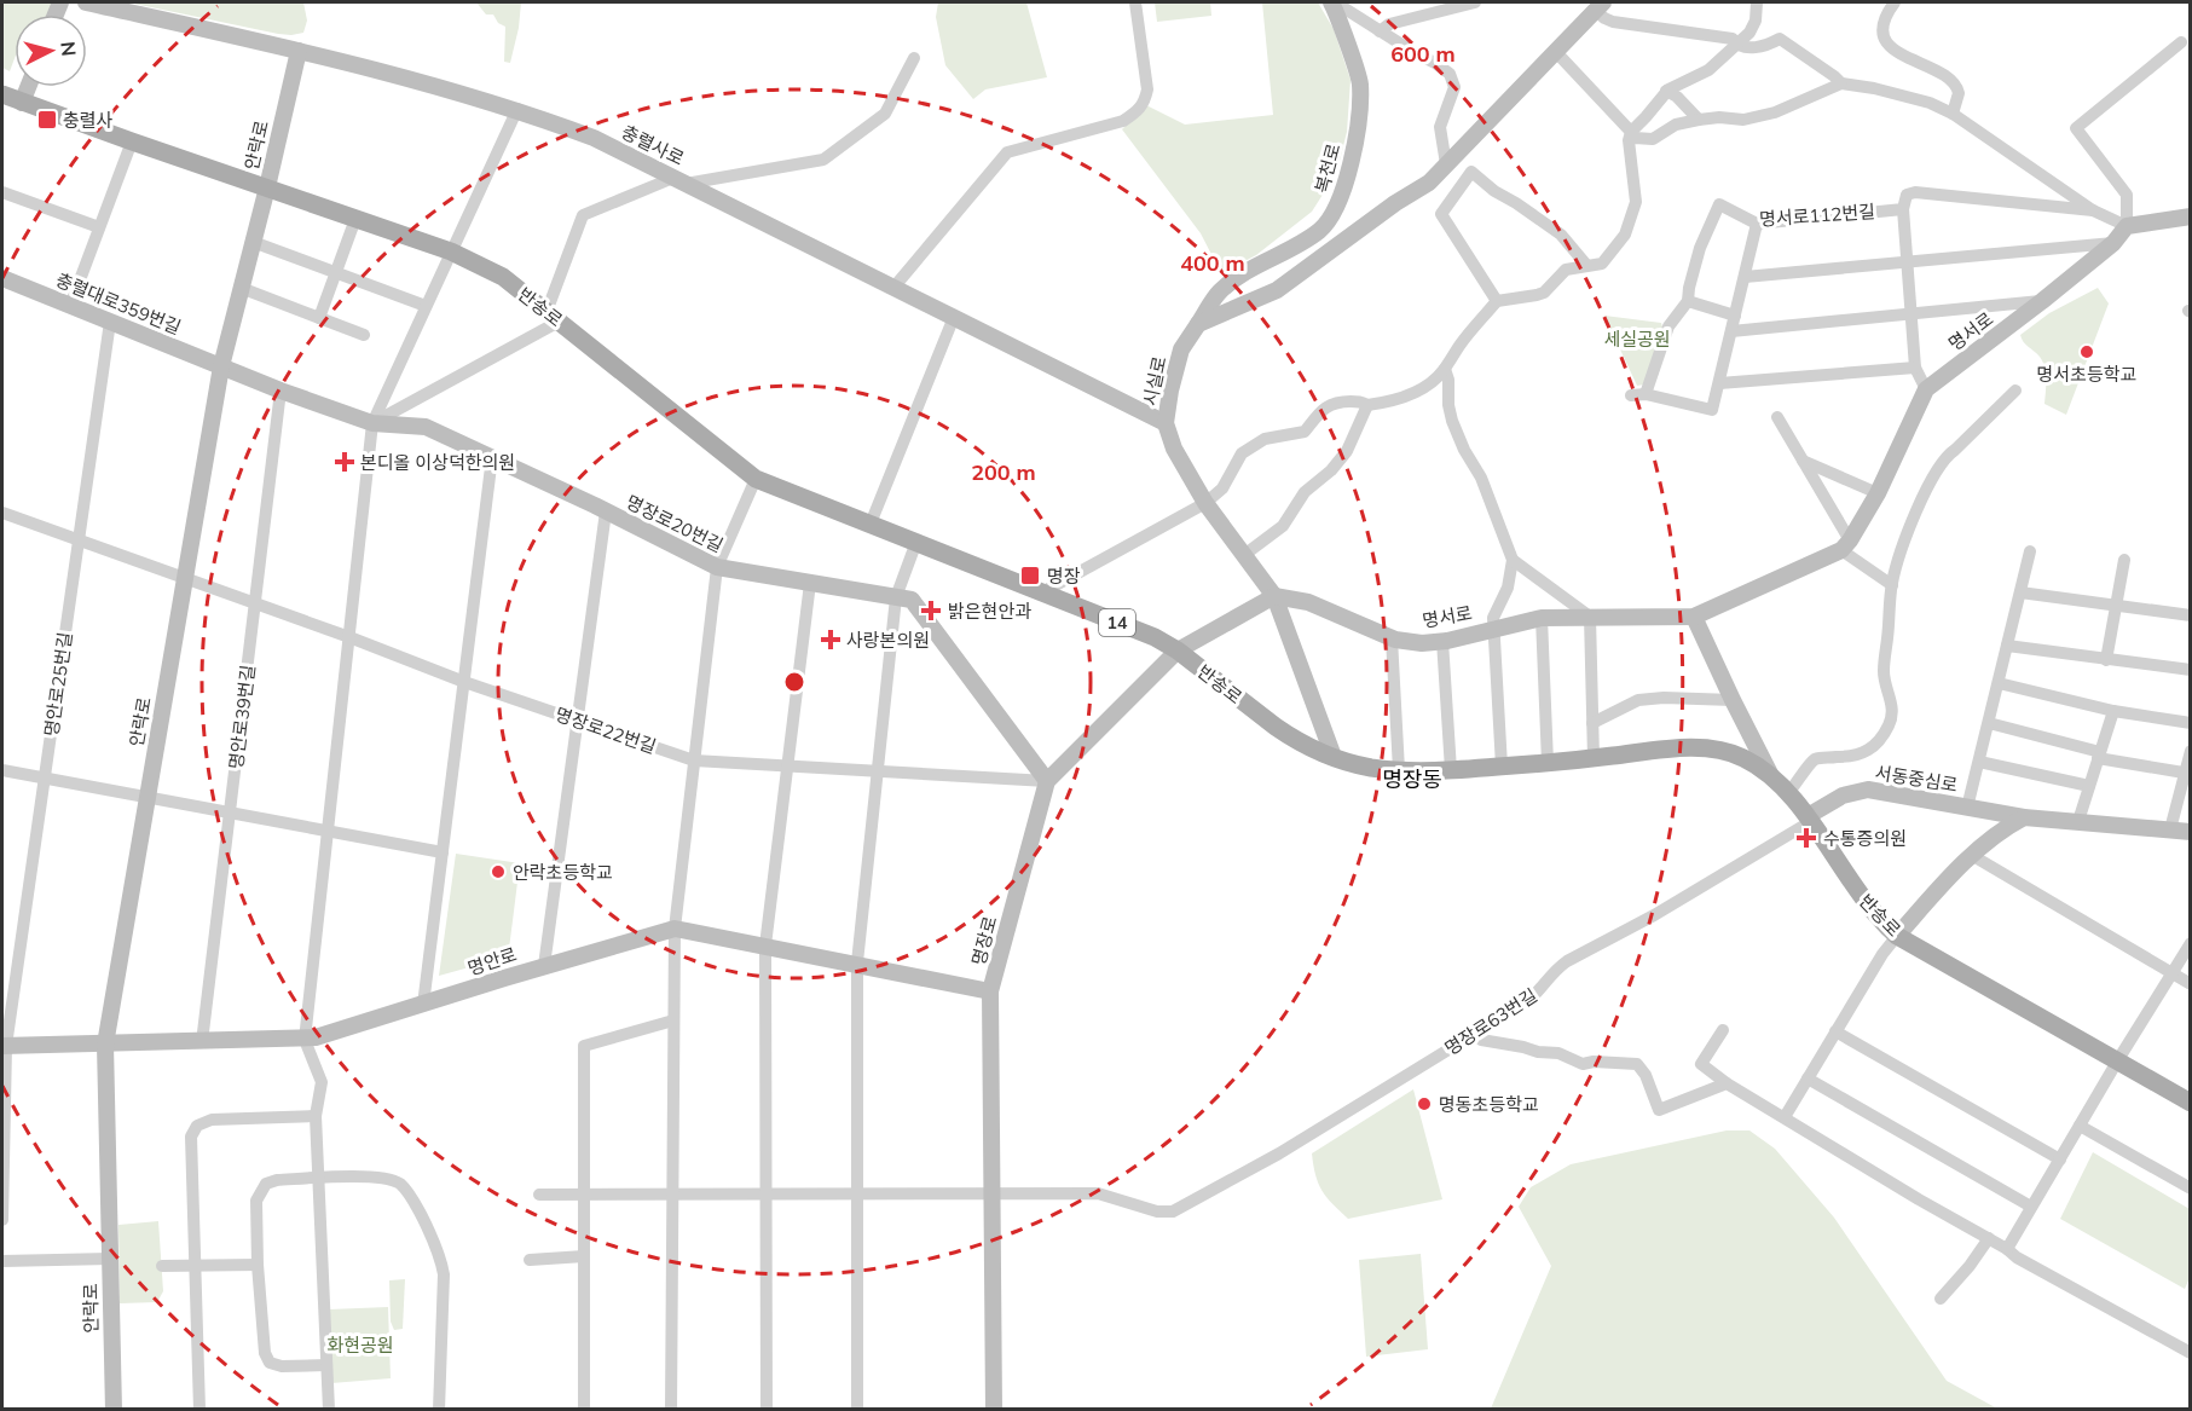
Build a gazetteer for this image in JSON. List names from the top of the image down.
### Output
{
  "streets": {
    "main road": [
      "안락로",
      "충렬사로",
      "복천로",
      "충렬대로359번길",
      "반송로",
      "명서로",
      "시실로",
      "명장로20번길",
      "14",
      "서동중심로",
      "명장로",
      "명안로"
    ],
    "street": [
      "명서로112번길",
      "명안로25번길",
      "명안로39번길",
      "명장로22번길",
      "명장로63번길"
    ]
  },
  "crossings": [
    ["안락로", "충렬사로"],
    ["안락로", "충렬대로359번길"],
    ["안락로", "반송로"],
    ["안락로", "명장로20번길"],
    ["안락로", "명장로22번길"],
    ["안락로", "명안로"],
    ["충렬사로", "시실로"],
    ["복천로", "시실로"],
    ["충렬대로359번길", "명장로20번길"],
    ["충렬대로359번길", "명안로25번길"],
    ["반송로", "시실로"],
    ["반송로", "서동중심로"],
    ["반송로", "명장로63번길"],
    ["명서로", "시실로"],
    ["명장로20번길", "명안로39번길"],
    ["명장로20번길", "명장로22번길"],
    ["명장로20번길", "명장로"],
    ["명안로25번길", "명장로22번길"],
    ["명안로25번길", "명안로"],
    ["명안로39번길", "명장로22번길"],
    ["명안로39번길", "명안로"],
    ["명장로22번길", "명장로"],
    ["서동중심로", "명장로63번길"],
    ["명장로", "명안로"],
    ["명장로", "명장로63번길"]
  ],
  "districts": ["명장동"],
  "parks": ["세실공원", "화현공원"],
  "places": {
    "transit": ["충렬사", "명장"],
    "other": ["명서초등학교", "안락초등학교", "명동초등학교"],
    "health": [
      "본디올 이상덕한의원",
      "밝은현안과",
      "사랑본의원",
      "수통증의원"
    ]
  },
  "north": "right",
  "rings": ["600 m", "400 m", "200 m"]
}
